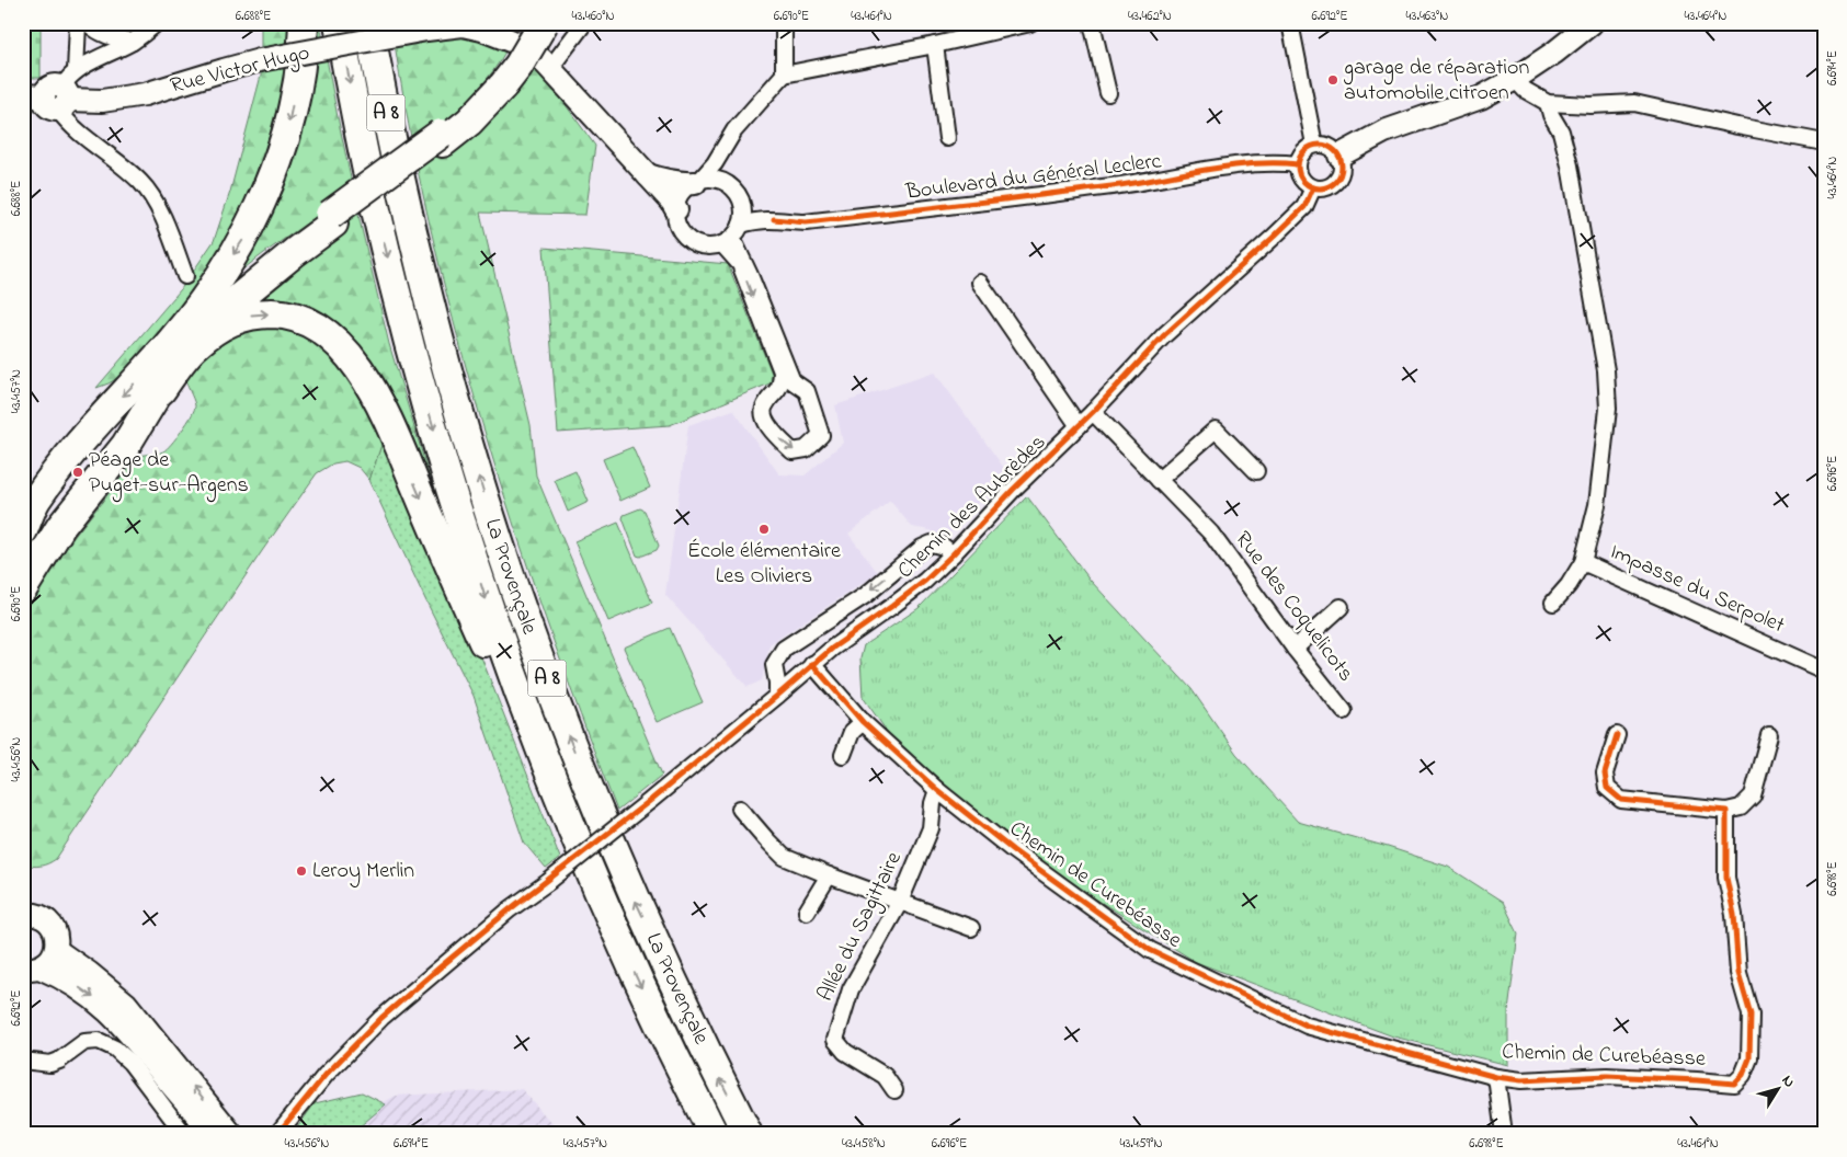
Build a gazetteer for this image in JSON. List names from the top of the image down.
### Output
{
  "streets": {
    "highway": ["A 8", "La Provençale"],
    "street": [
      "Rue Victor Hugo",
      "Boulevard du Général Leclerc",
      "Chemin des Aubrèdes",
      "Impasse du Serpolet",
      "Rue des Coquelicots",
      "Chemin de Curebéasse",
      "Allée du Sagittaire"
    ]
  },
  "crossings": [
    ["Rue Victor Hugo", "Boulevard du Général Leclerc"],
    ["Boulevard du Général Leclerc", "Chemin des Aubrèdes"],
    ["Chemin des Aubrèdes", "Rue des Coquelicots"],
    ["Chemin des Aubrèdes", "Chemin de Curebéasse"],
    ["Chemin de Curebéasse", "Allée du Sagittaire"]
  ],
  "places": [
    "garage de réparation automobile citroen",
    "Péage de Puget-sur-Argens",
    "École élémentaire Les Oliviers",
    "Leroy Merlin"
  ],
  "north": "top right",
  "coordinates": [
    "6.688°E",
    "43.460°N",
    "6.690°E",
    "43.461°N",
    "43.462°N",
    "6.692°E",
    "43.463°N",
    "43.464°N",
    "6.694°E",
    "43.457°N",
    "6.696°E",
    "43.456°N",
    "6.698°E",
    "43.458°N",
    "43.459°N"
  ]
}
